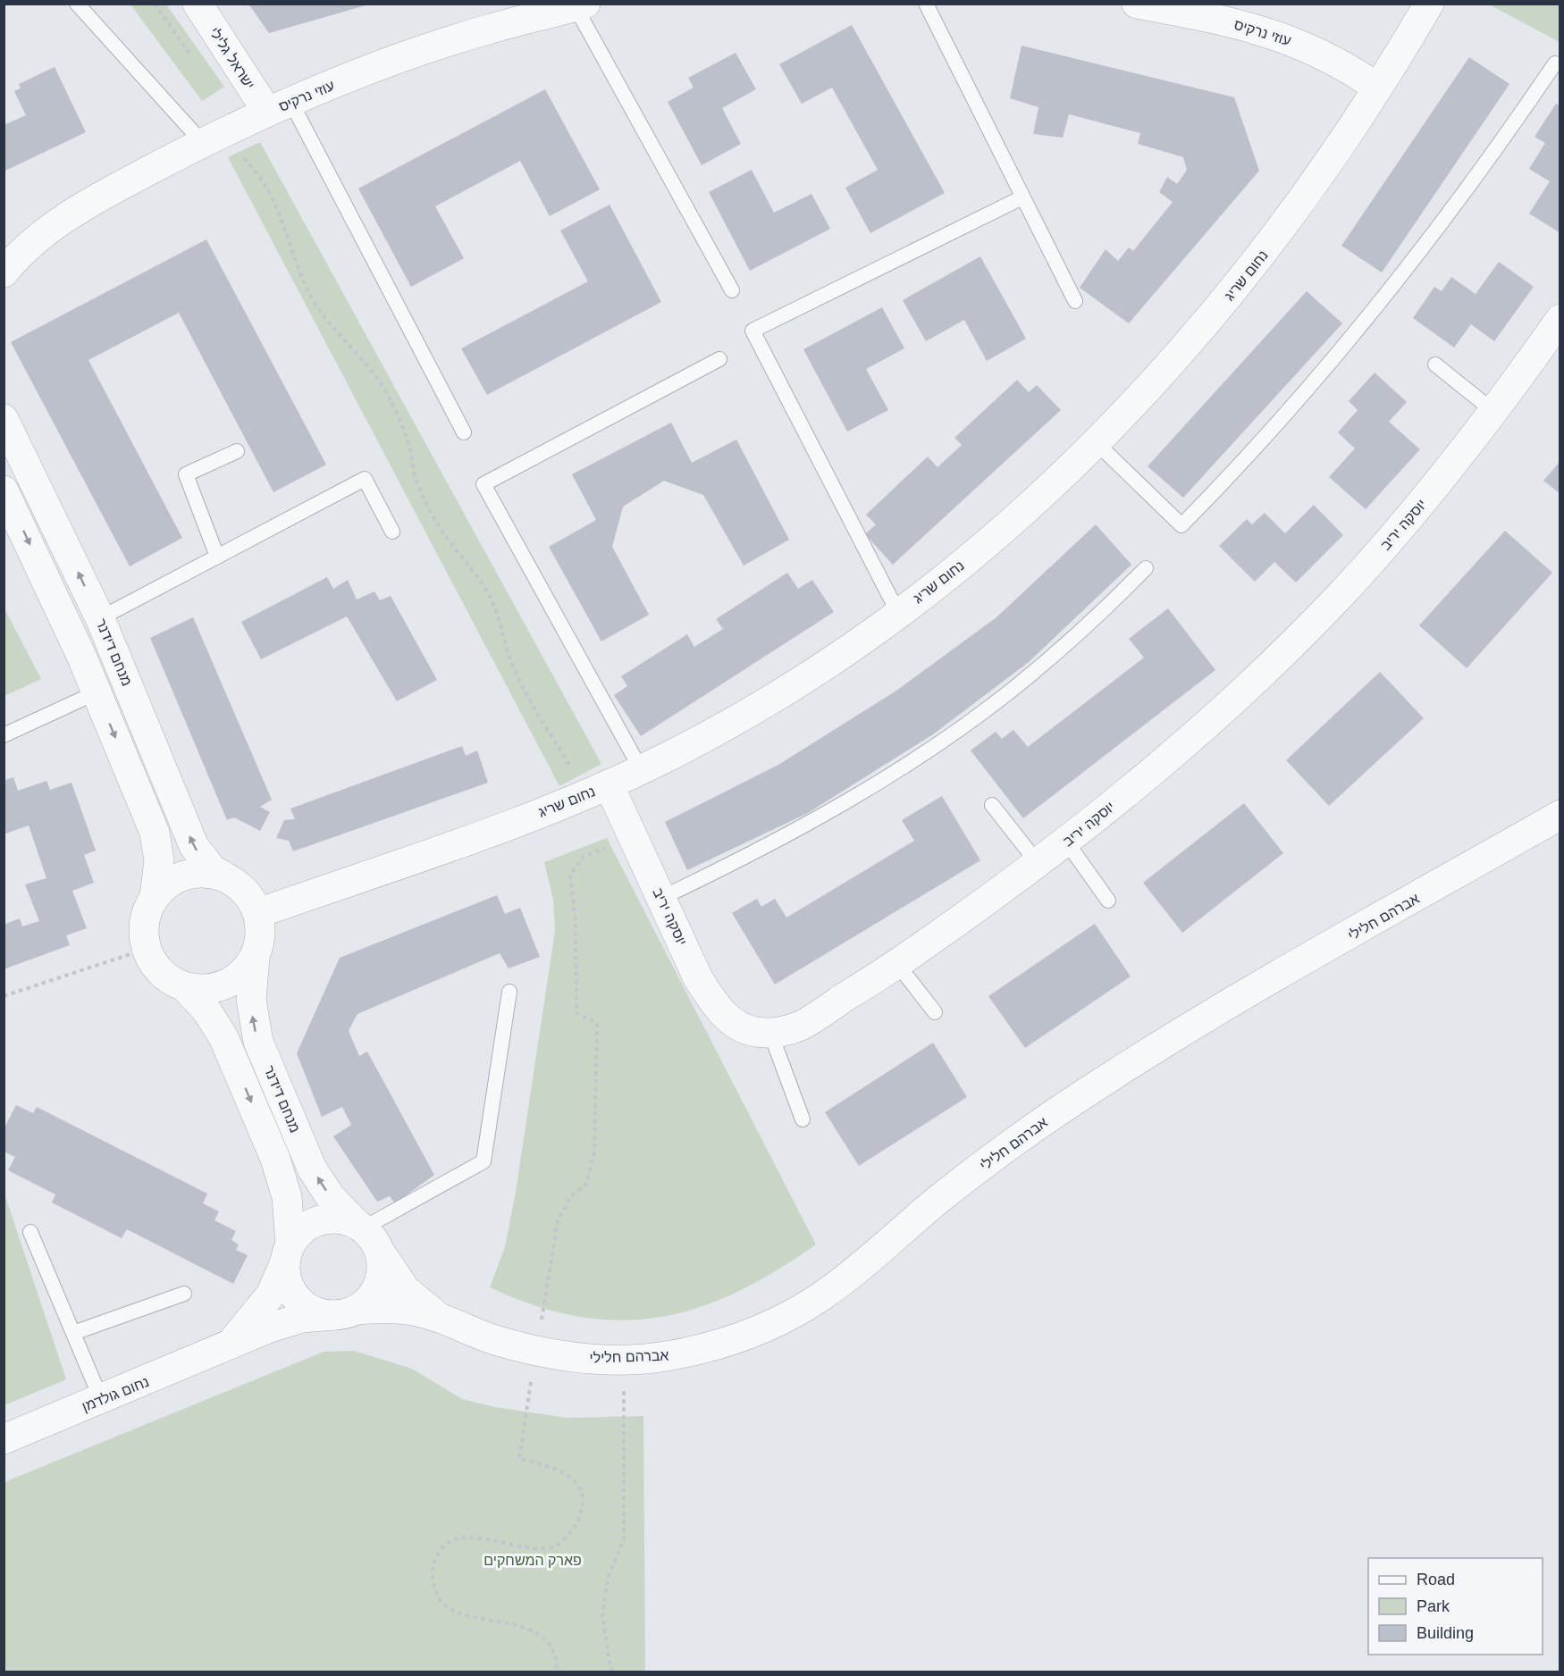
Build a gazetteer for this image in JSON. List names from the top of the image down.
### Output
{
  "streets": {
    "street": [
      "עוזי נרקיס",
      "ישראל גלילי",
      "נחום שריג",
      "יוסקה יריב",
      "מנחם דידנר",
      "אברהם חלילי",
      "נחום גולדמן"
    ]
  },
  "crossings": [
    ["עוזי נרקיס", "ישראל גלילי"],
    ["עוזי נרקיס", "נחום שריג"],
    ["נחום שריג", "יוסקה יריב"],
    ["נחום שריג", "מנחם דידנר"],
    ["מנחם דידנר", "אברהם חלילי"],
    ["מנחם דידנר", "נחום גולדמן"],
    ["אברהם חלילי", "נחום גולדמן"]
  ],
  "parks": ["פארק המשחקים"],
  "legend": ["Road", "Park", "Building"]
}
